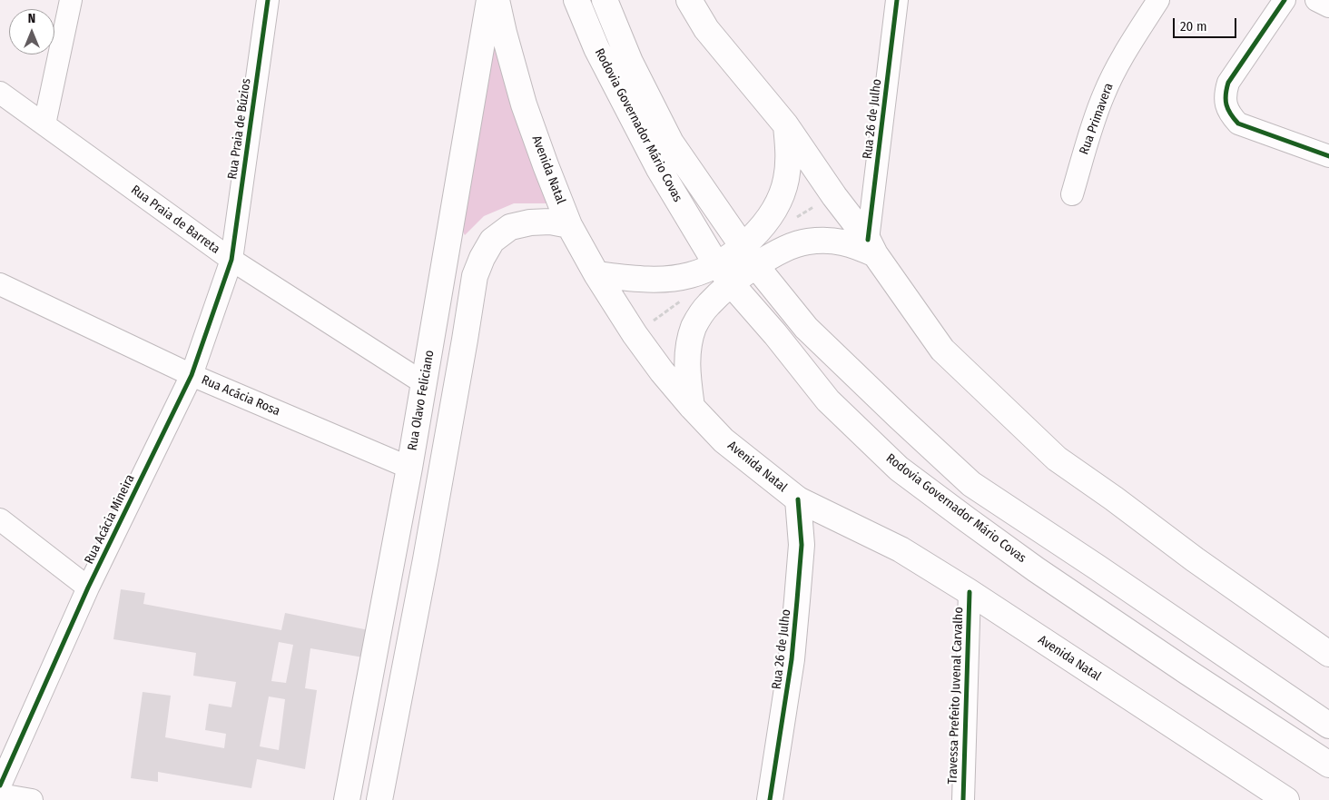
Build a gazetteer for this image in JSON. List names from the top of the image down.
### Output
{
  "streets": {
    "main road": [
      "Rua 26 de Julho",
      "Rodovia Governador Mário Covas",
      "Avenida Natal",
      "Rua Olavo Feliciano"
    ],
    "street": [
      "Rua Primavera",
      "Rua Praia de Búzios",
      "Rua Praia de Barreta",
      "Rua Acácia Rosa",
      "Rua Acácia Mineira",
      "Travessa Prefeito Juvenal Carvalho"
    ]
  },
  "crossings": [
    ["Rua 26 de Julho", "Avenida Natal"],
    ["Rua Praia de Búzios", "Rua Praia de Barreta"],
    ["Rua Praia de Búzios", "Rua Acácia Mineira"],
    ["Avenida Natal", "Travessa Prefeito Juvenal Carvalho"],
    ["Rua Praia de Barreta", "Rua Olavo Feliciano"],
    ["Rua Praia de Barreta", "Rua Acácia Mineira"],
    ["Rua Acácia Rosa", "Rua Olavo Feliciano"],
    ["Rua Acácia Rosa", "Rua Acácia Mineira"]
  ],
  "scale_bar": "20 m",
  "north": "top"
}
